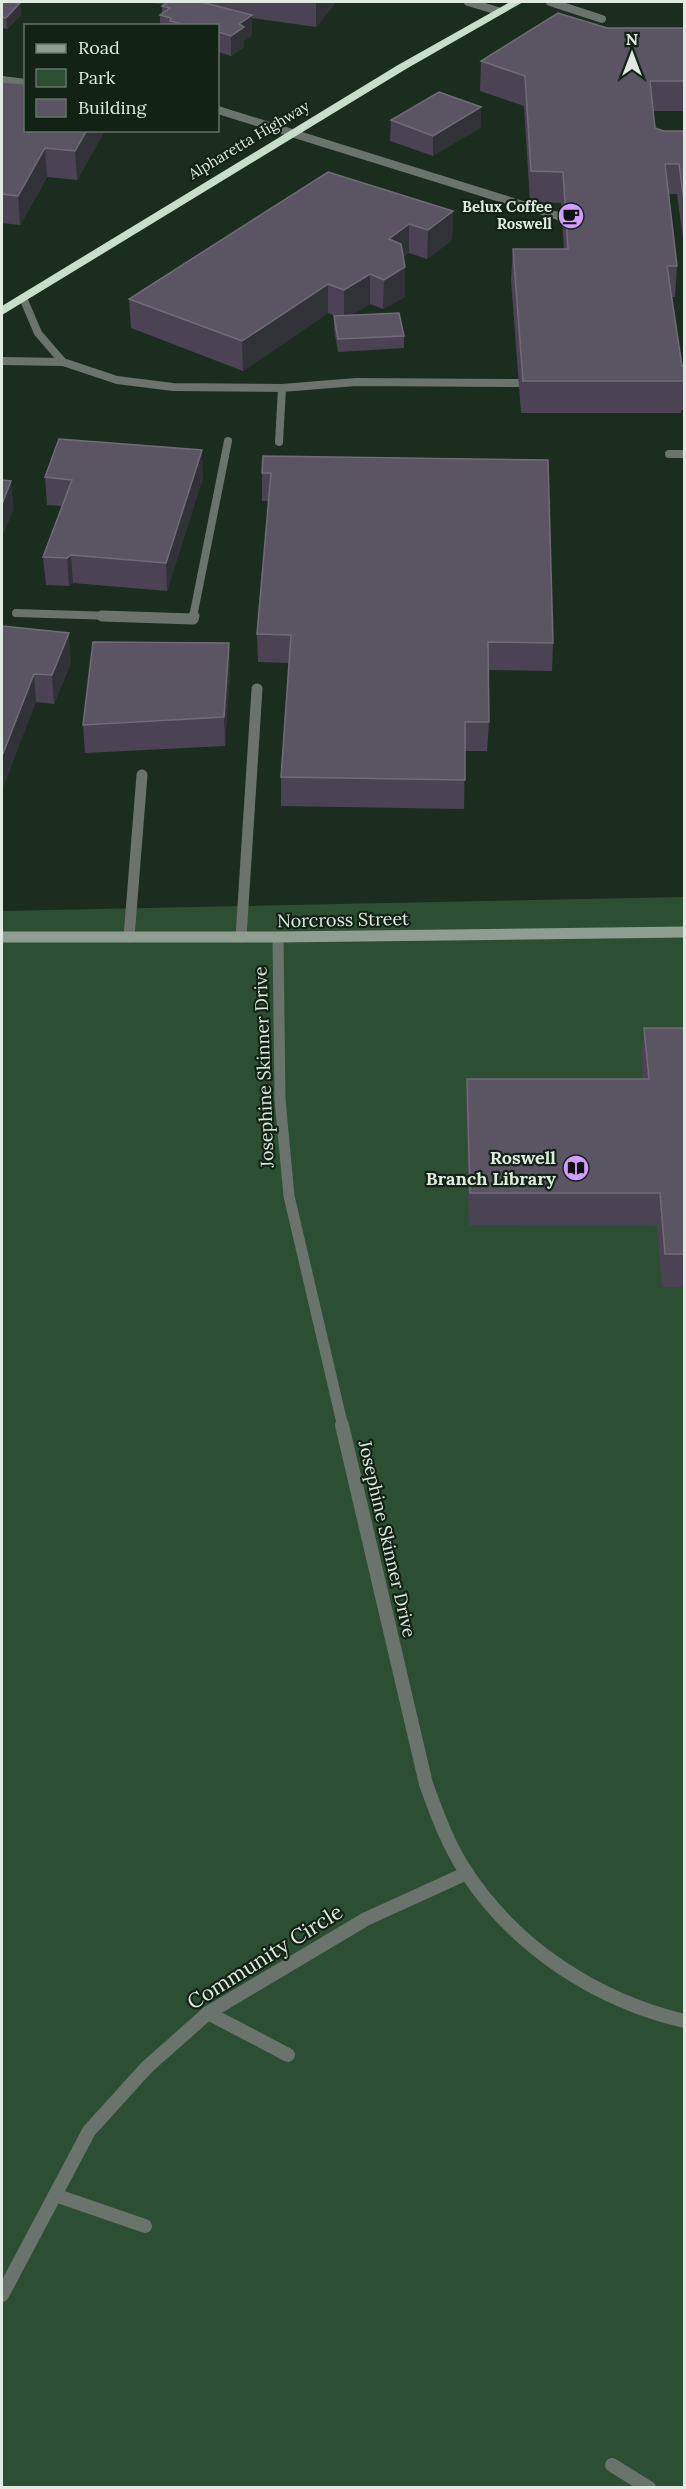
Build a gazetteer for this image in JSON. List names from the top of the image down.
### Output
{
  "streets": {
    "highway": ["Alpharetta Highway"],
    "street": ["Norcross Street", "Josephine Skinner Drive", "Community Circle"]
  },
  "crossings": [
    ["Norcross Street", "Josephine Skinner Drive"],
    ["Josephine Skinner Drive", "Community Circle"]
  ],
  "places": {
    "cafe": ["Belux Coffee Roswell"],
    "library": ["Roswell Branch Library"]
  },
  "legend": ["Road", "Park", "Building"],
  "north": "top"
}
